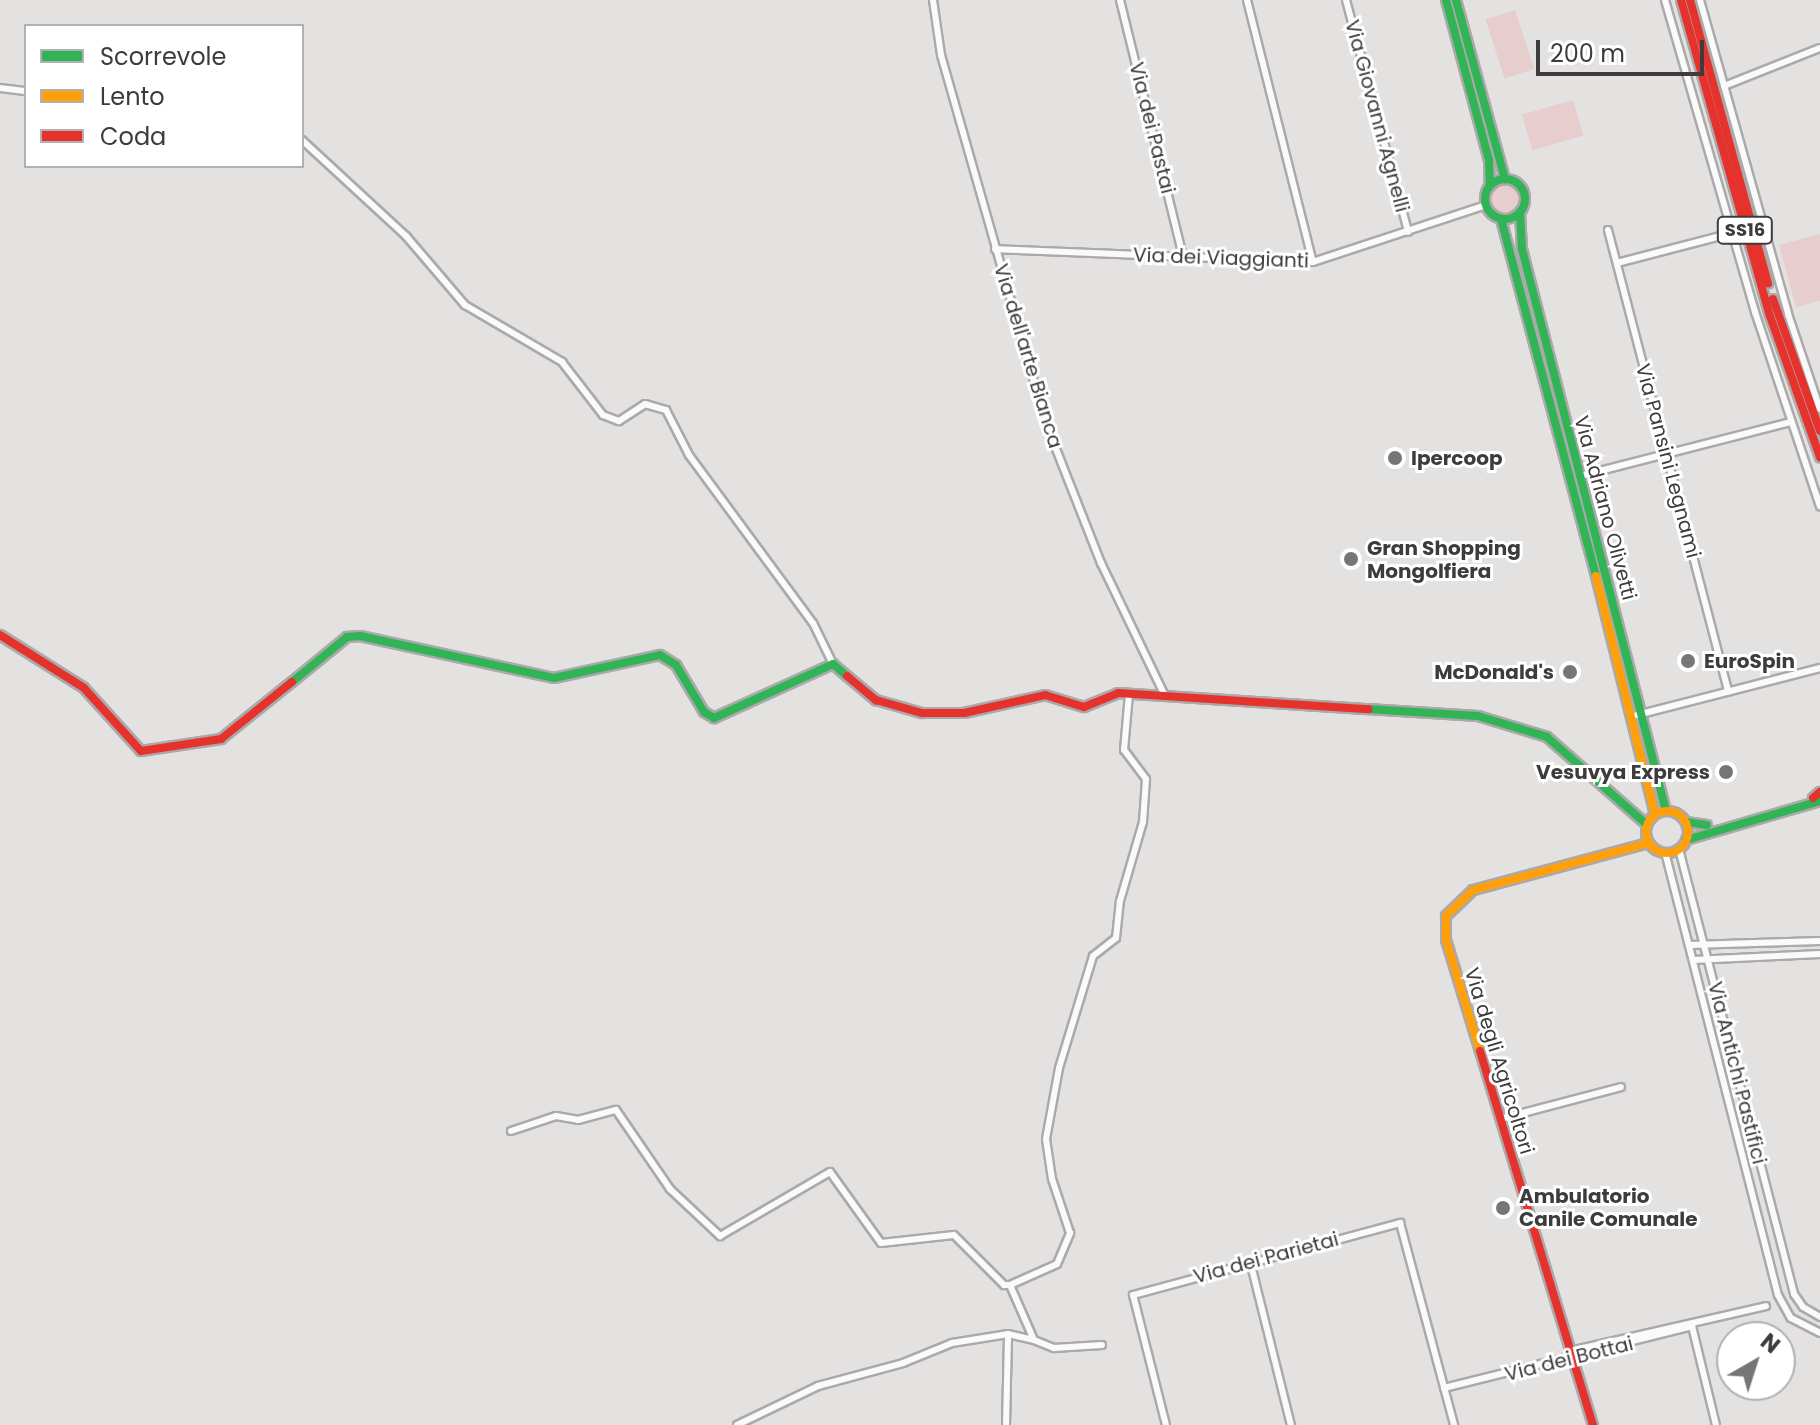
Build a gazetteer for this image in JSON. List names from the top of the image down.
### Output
{
  "streets": {
    "main road": ["SS16", "Via Adriano Olivetti", "Via degli Agricoltori"],
    "street": [
      "Via Giovanni Agnelli",
      "Via dei Pastai",
      "Via dei Viaggianti",
      "Via dell'arte Bianca",
      "Via Pansini Legnami",
      "Via Antichi Pastifici",
      "Via dei Parietai",
      "Via dei Bottai"
    ]
  },
  "crossings": [
    ["Via Giovanni Agnelli", "Via dei Viaggianti"],
    ["Via dei Pastai", "Via dei Viaggianti"],
    ["Via dei Viaggianti", "Via dell'arte Bianca"],
    ["Via dei Viaggianti", "Via Adriano Olivetti"],
    ["Via Adriano Olivetti", "Via degli Agricoltori"],
    ["Via Adriano Olivetti", "Via Antichi Pastifici"],
    ["Via degli Agricoltori", "Via Antichi Pastifici"],
    ["Via degli Agricoltori", "Via dei Bottai"],
    ["Via dei Parietai", "Via dei Bottai"]
  ],
  "places": [
    "Ipercoop",
    "Gran Shopping Mongolfiera",
    "EuroSpin",
    "McDonald's",
    "Vesuvya Express",
    "Ambulatorio Canile Comunale"
  ],
  "legend": ["Scorrevole", "Lento", "Coda"],
  "scale_bar": "200 m",
  "north": "top right"
}
